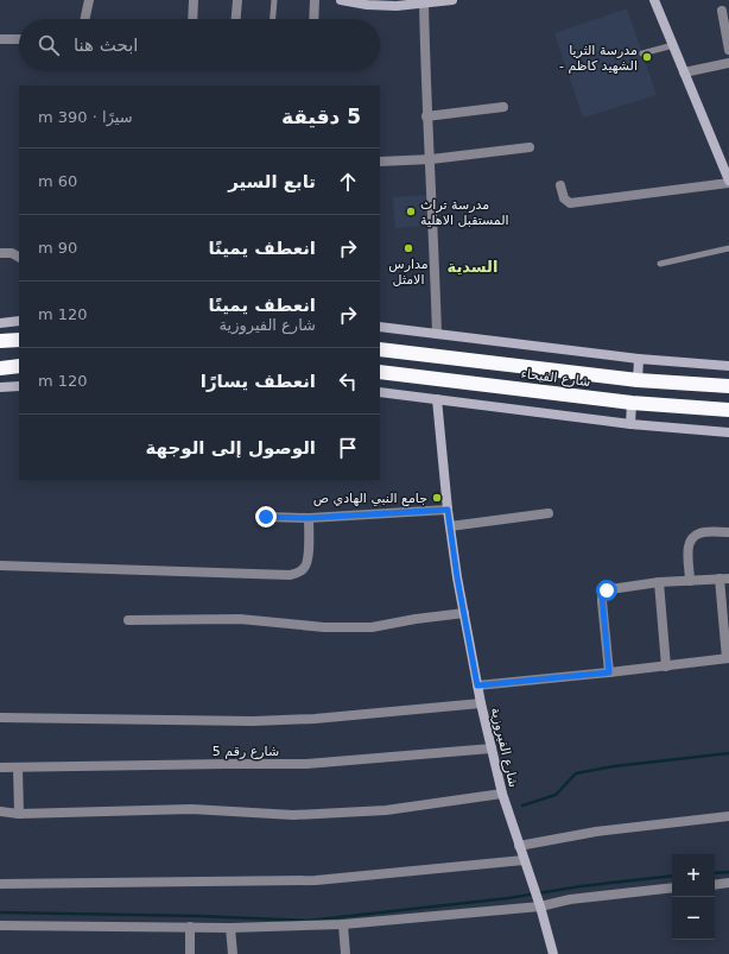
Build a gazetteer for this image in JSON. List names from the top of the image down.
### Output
{
  "streets": {
    "highway": ["شارع الفيحاء"],
    "street": ["شارع الفيروزية", "شارع رقم 5"]
  },
  "crossings": [
    ["شارع الفيروزية", "شارع رقم 5"]
  ],
  "districts": ["السدية"],
  "places": [
    "مدرسة الثريا - الشهيد كاظم",
    "مدرسة تراث المستقبل الاهلية",
    "مدارس الامثل",
    "جامع النبي الهادي ص"
  ],
  "page": {
    "search": "ابحث هنا",
    "heading": ["5 دقيقة", "سيرًا · 390 m"],
    "list": [
      ["تابع السير", "60 m"],
      ["انعطف يمينًا", "90 m"],
      ["انعطف يمينًا", "شارع الفيروزية", "120 m"],
      ["انعطف يسارًا", "120 m"],
      "الوصول إلى الوجهة"
    ],
    "map_buttons": ["+", "−"]
  }
}
